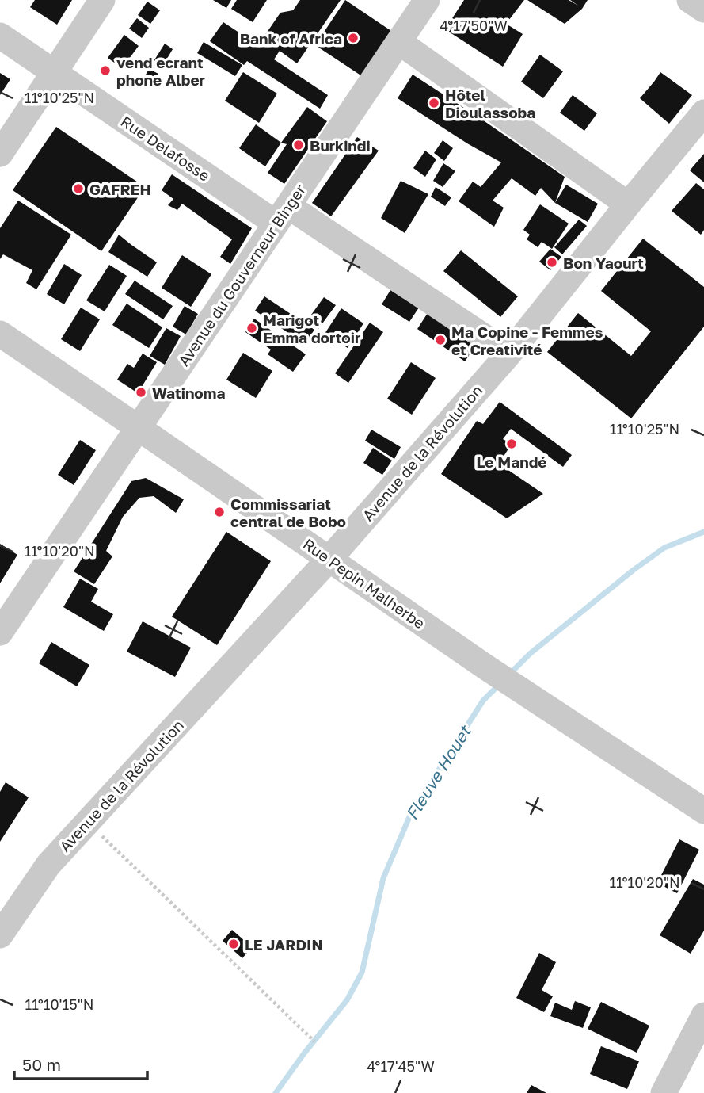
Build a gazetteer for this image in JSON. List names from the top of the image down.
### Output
{
  "streets": {
    "street": [
      "Rue Delafosse",
      "Avenue du Gouverneur Binger",
      "Avenue de la Révolution",
      "Rue Pepin Malherbe"
    ]
  },
  "crossings": [
    ["Rue Delafosse", "Avenue du Gouverneur Binger"],
    ["Rue Delafosse", "Avenue de la Révolution"],
    ["Avenue du Gouverneur Binger", "Rue Pepin Malherbe"],
    ["Avenue de la Révolution", "Rue Pepin Malherbe"]
  ],
  "water": ["Fleuve Houet"],
  "places": [
    "Bank of Africa",
    "vend ecrant phone Alber",
    "Hôtel Dioulassoba",
    "Burkindi",
    "GAFREH",
    "Bon Yaourt",
    "Marigot Emma dortoir",
    "Ma Copine - Femmes et Creativité",
    "Watinoma",
    "Le Mandé",
    "Commissariat central de Bobo",
    "LE JARDIN"
  ],
  "scale_bar": "50 m",
  "coordinates": [
    "4°17'50\"W",
    "11°10'25\"N",
    "11°10'20\"N",
    "11°10'15\"N",
    "4°17'45\"W"
  ]
}
